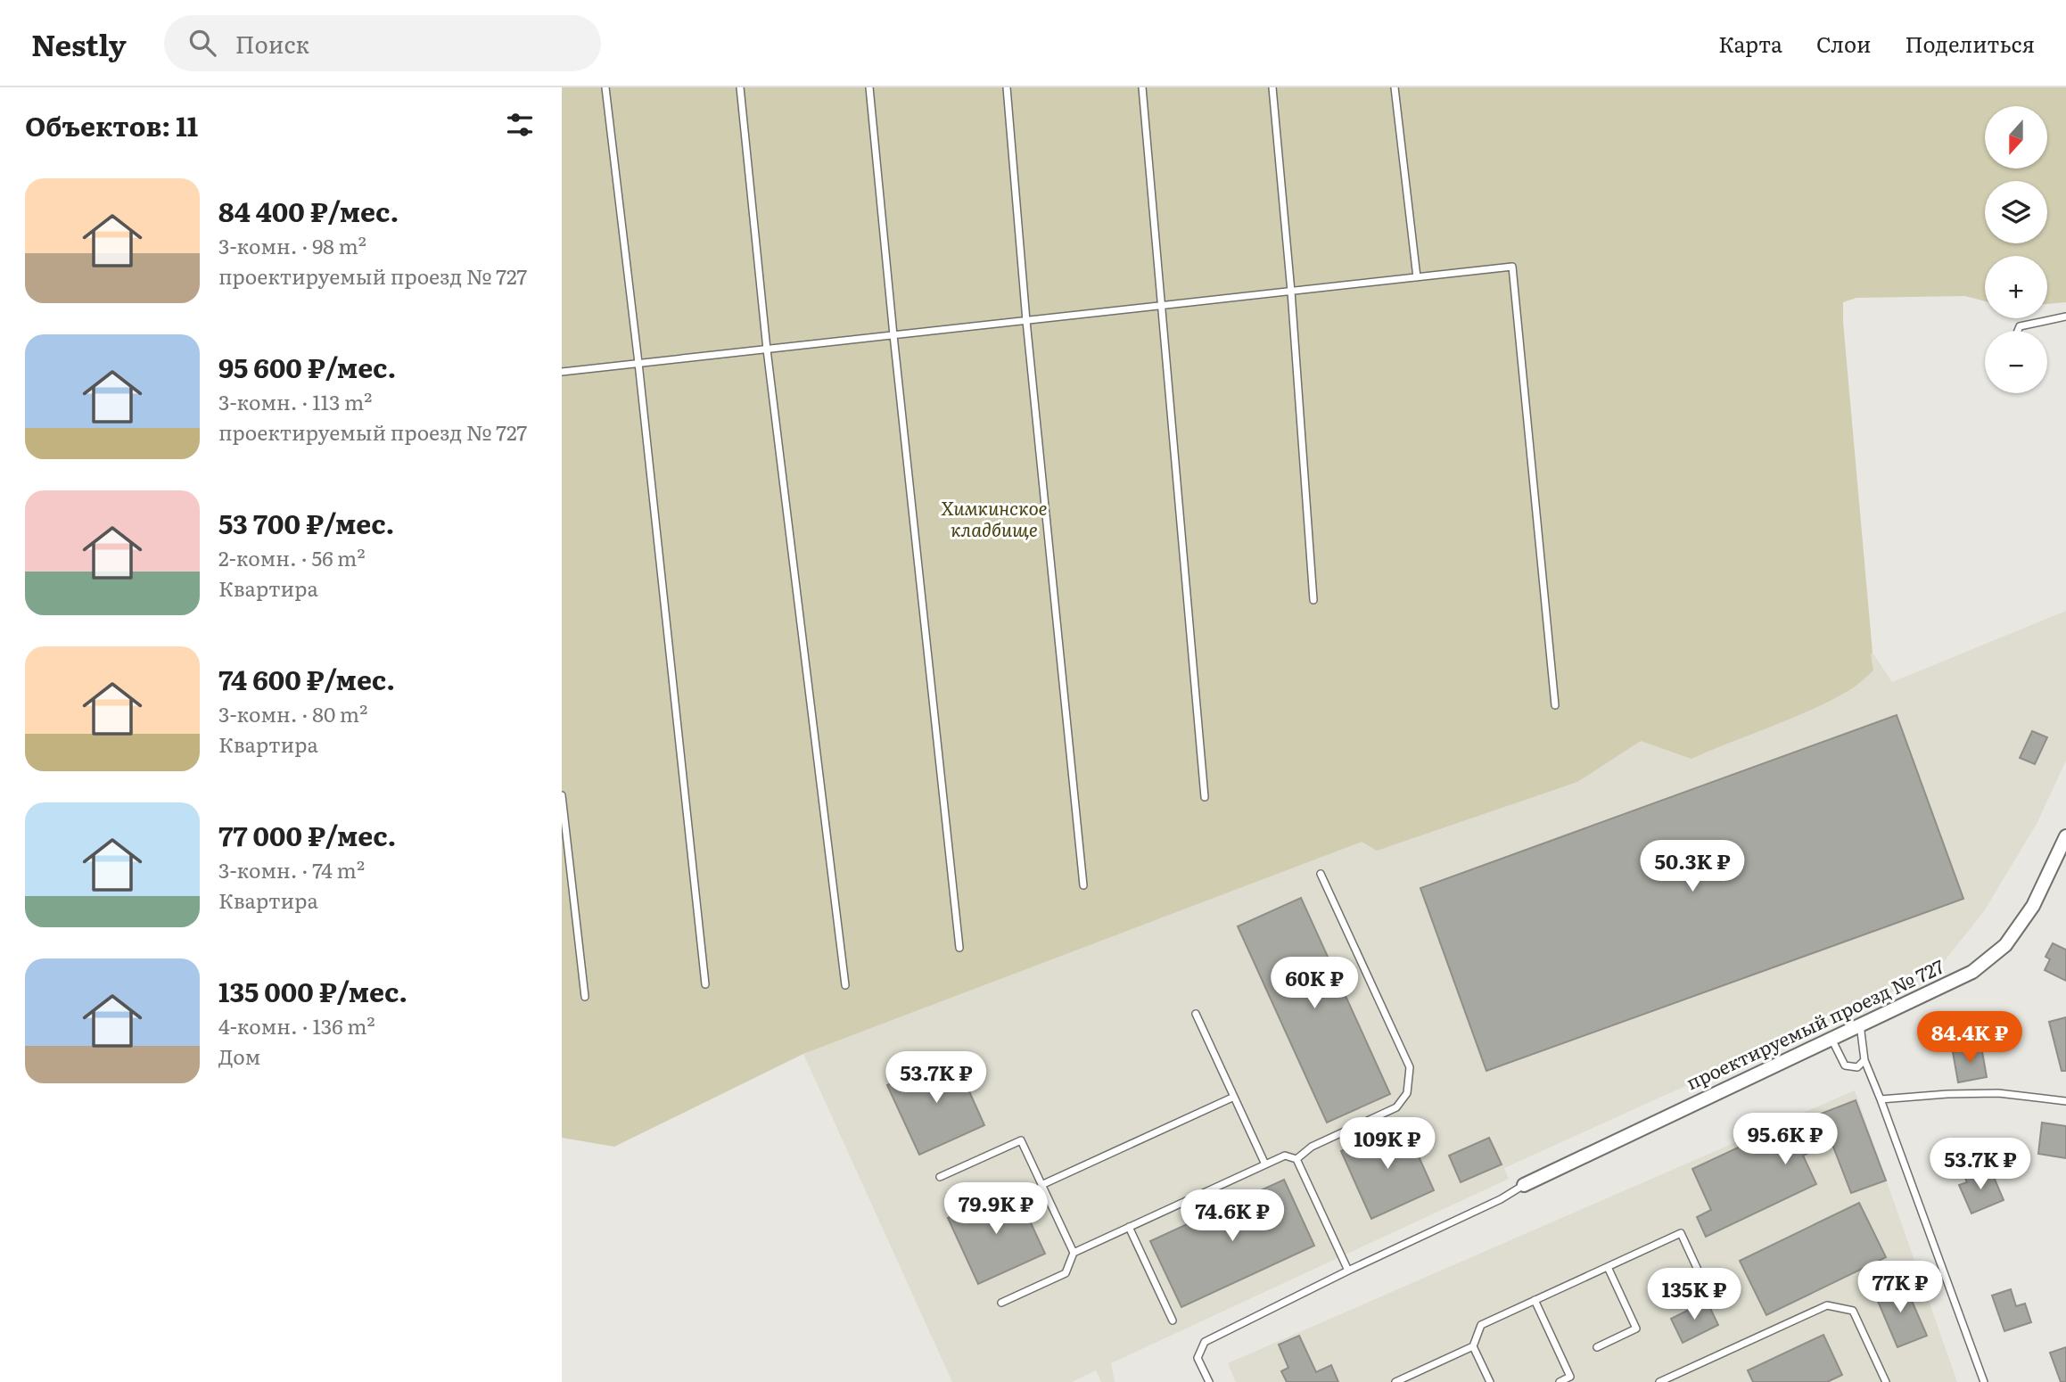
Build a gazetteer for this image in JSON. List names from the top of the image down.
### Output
{
  "streets": {
    "street": ["проектируемый проезд № 727"]
  },
  "parks": ["Химкинское кладбище"],
  "north": "bottom",
  "page": {
    "header": "Nestly",
    "search": "Поиск",
    "nav": ["Карта", "Слои", "Поделиться"],
    "heading": "Объектов: 11",
    "map_buttons": ["+", "−"],
    "list": [
      {
        "name": "84 400 ₽/мес.",
        "note": "3-комн. · 98 m² · проектируемый проезд № 727"
      },
      {
        "name": "95 600 ₽/мес.",
        "note": "3-комн. · 113 m² · проектируемый проезд № 727"
      },
      {
        "name": "53 700 ₽/мес.",
        "note": "2-комн. · 56 m² · Квартира"
      },
      {
        "name": "74 600 ₽/мес.",
        "note": "3-комн. · 80 m² · Квартира"
      },
      {
        "name": "77 000 ₽/мес.",
        "note": "3-комн. · 74 m² · Квартира"
      },
      {
        "name": "135 000 ₽/мес.",
        "note": "4-комн. · 136 m² · Дом"
      }
    ],
    "price": [
      "50.3K ₽",
      "60K ₽",
      "84.4K ₽",
      "53.7K ₽",
      "95.6K ₽",
      "109K ₽",
      "53.7K ₽",
      "79.9K ₽",
      "74.6K ₽",
      "77K ₽",
      "135K ₽"
    ]
  }
}
